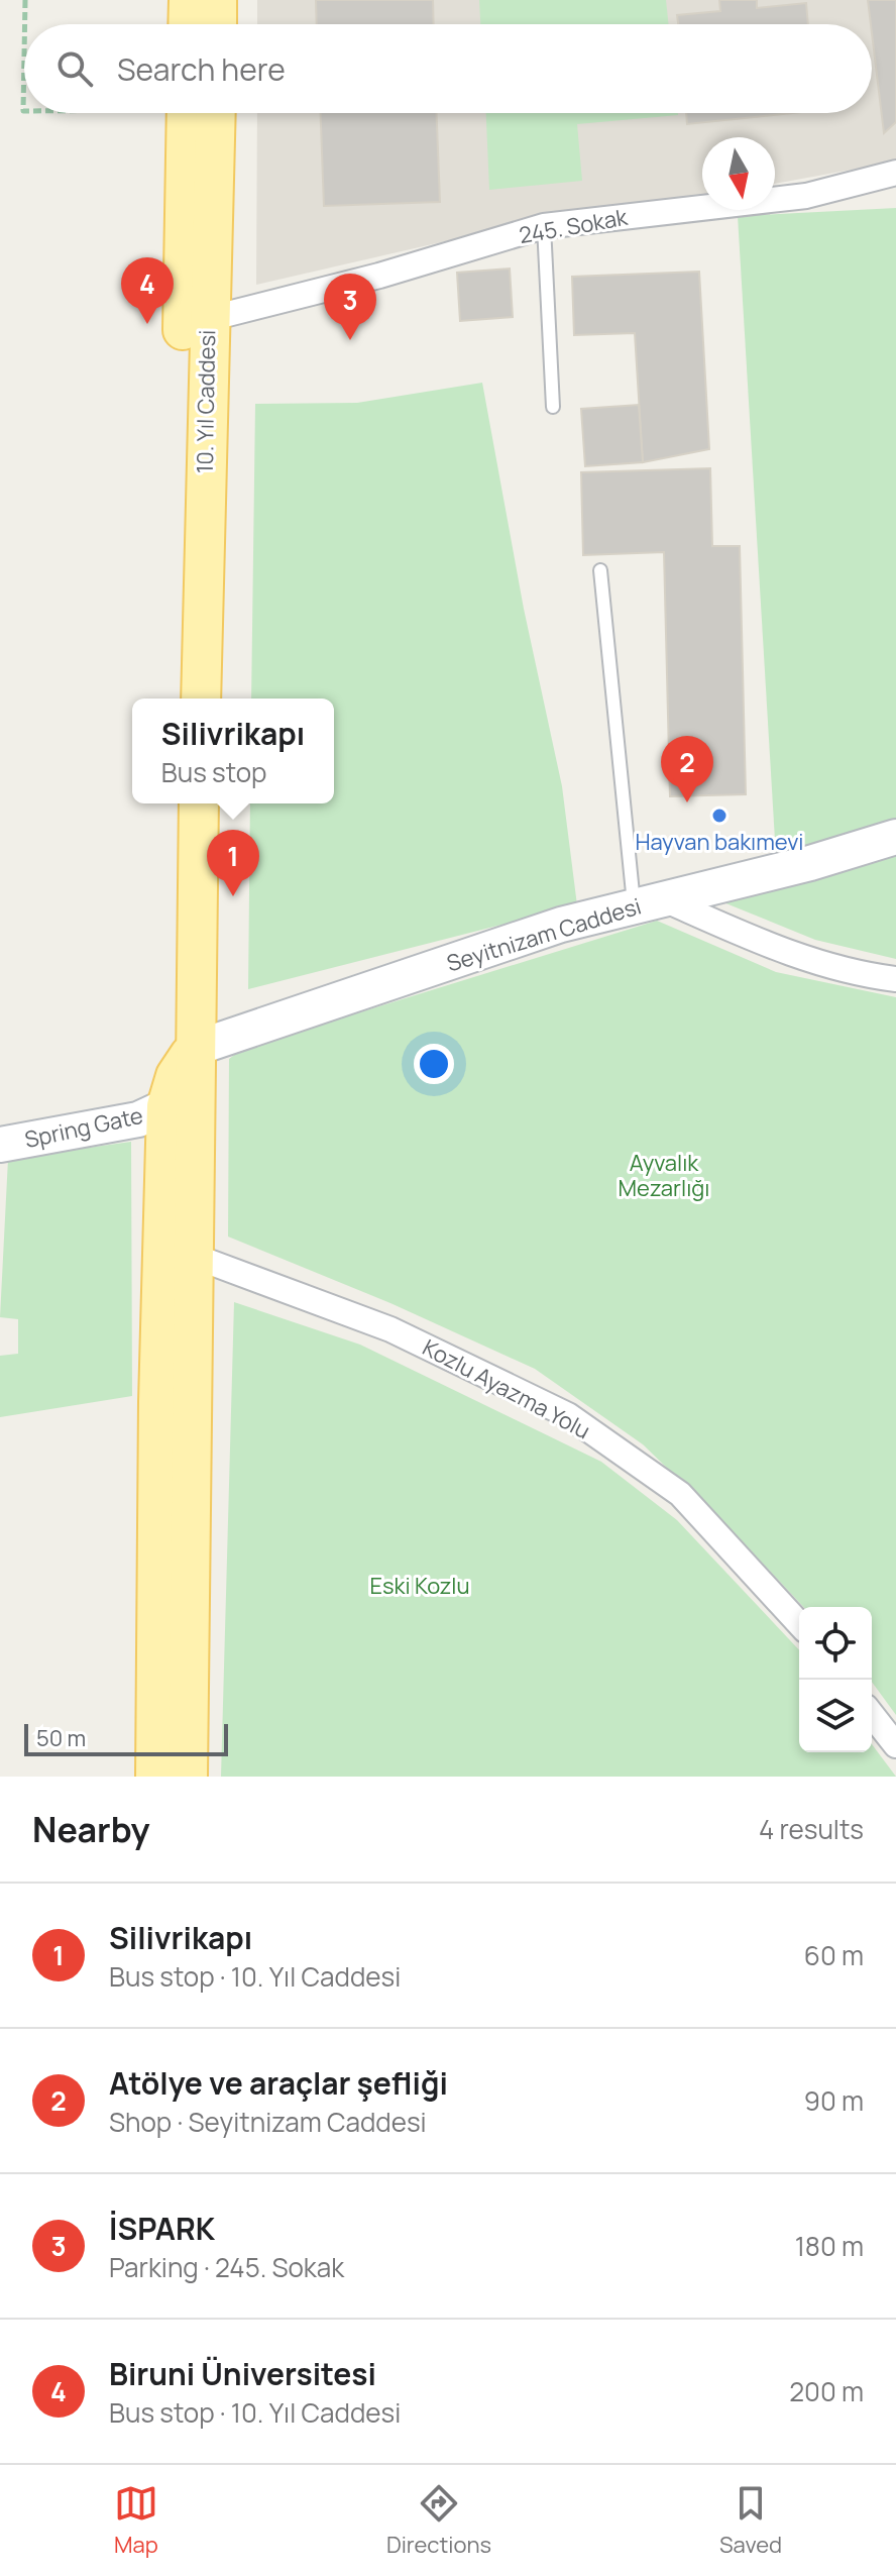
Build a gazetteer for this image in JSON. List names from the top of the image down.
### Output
{
  "streets": {
    "main road": ["10. Yıl Caddesi", "Seyitnizam Caddesi", "Spring Gate"],
    "street": ["245. Sokak", "Kozlu Ayazma Yolu"]
  },
  "crossings": [
    ["245. Sokak", "10. Yıl Caddesi"],
    ["Seyitnizam Caddesi", "Spring Gate"]
  ],
  "parks": ["Ayvalık Mezarlığı", "Eski Kozlu"],
  "places": ["Hayvan bakımevi"],
  "scale_bar": "50 m",
  "north": "bottom",
  "page": {
    "search": "Search here",
    "pins": [
      "4",
      "3",
      "2",
      "1"
    ],
    "popup": ["Silivrikapı", "Bus stop"],
    "scale": "50 m",
    "heading": ["Nearby", "4 results"],
    "list": [
      {
        "mark": "1",
        "name": "Silivrikapı",
        "note": "Bus stop · 10. Yıl Caddesi",
        "value": "60 m"
      },
      {
        "mark": "2",
        "name": "Atölye ve araçlar şefliği",
        "note": "Shop · Seyitnizam Caddesi",
        "value": "90 m"
      },
      {
        "mark": "3",
        "name": "İSPARK",
        "note": "Parking · 245. Sokak",
        "value": "180 m"
      },
      {
        "mark": "4",
        "name": "Biruni Üniversitesi",
        "note": "Bus stop · 10. Yıl Caddesi",
        "value": "200 m"
      }
    ],
    "nav": ["Map", "Directions", "Saved"]
  }
}
